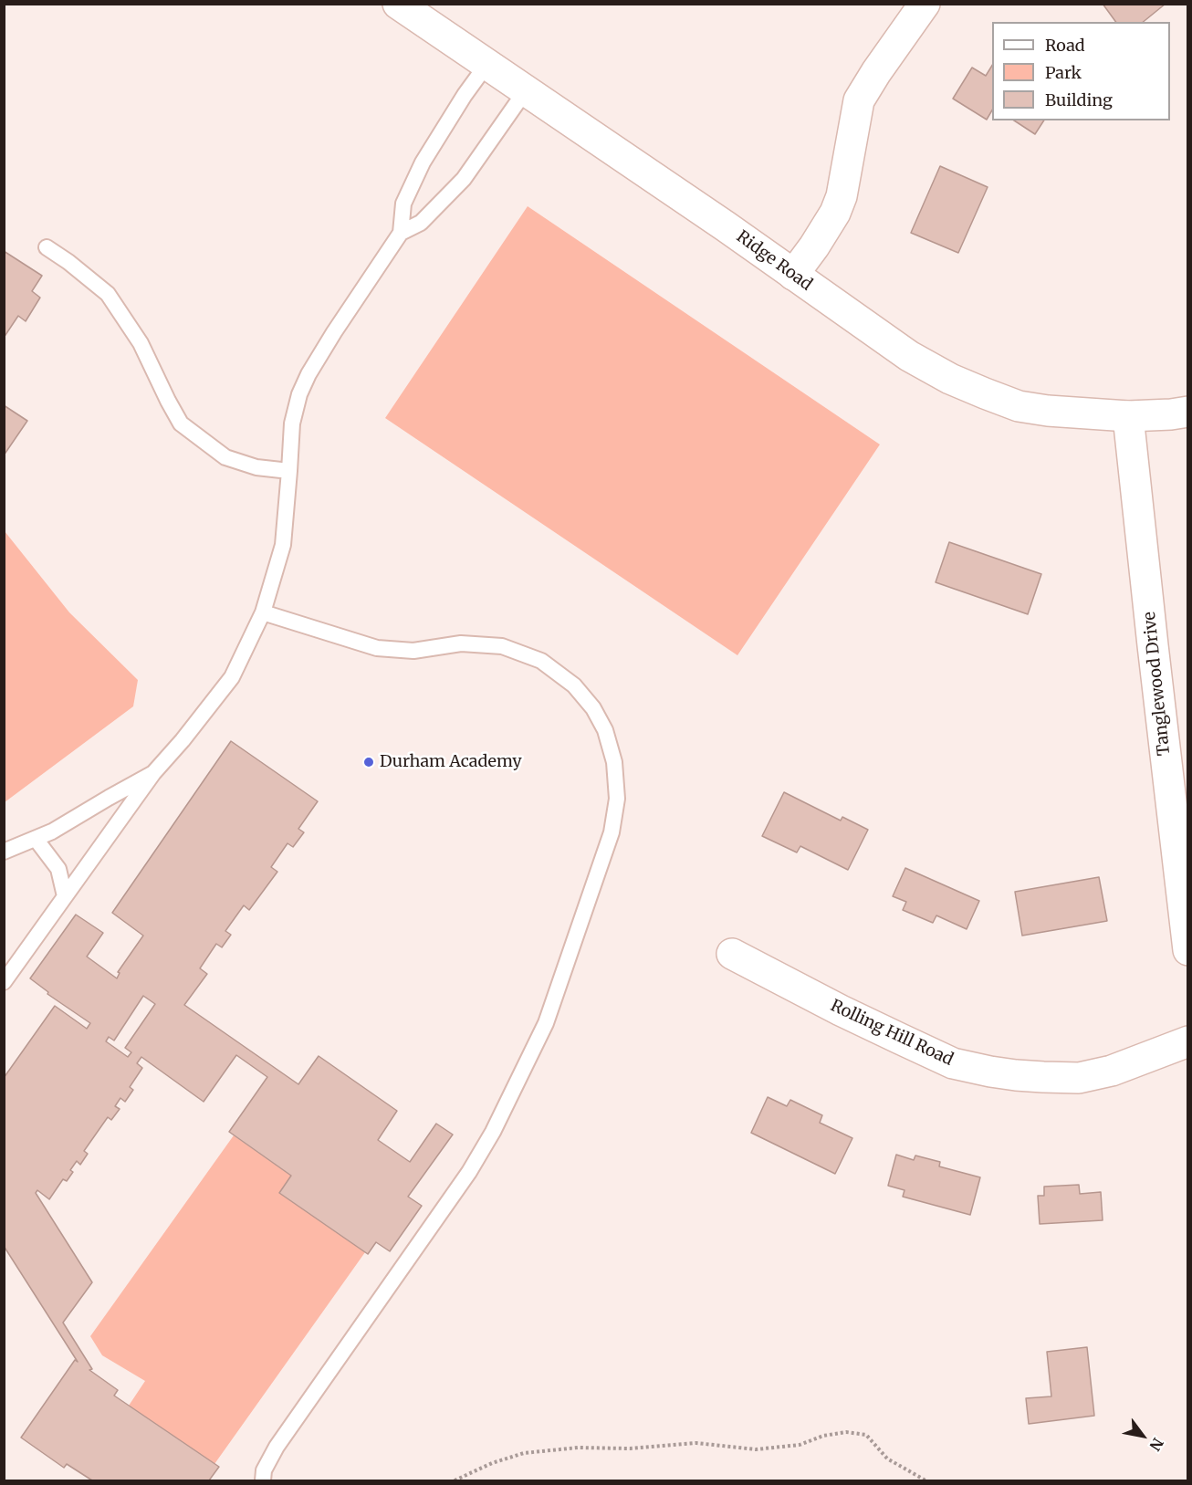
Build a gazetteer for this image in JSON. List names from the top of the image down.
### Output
{
  "streets": {
    "street": ["Ridge Road", "Tanglewood Drive", "Rolling Hill Road"]
  },
  "crossings": [
    ["Ridge Road", "Tanglewood Drive"]
  ],
  "places": ["Durham Academy"],
  "legend": ["Road", "Park", "Building"],
  "north": "bottom right"
}
